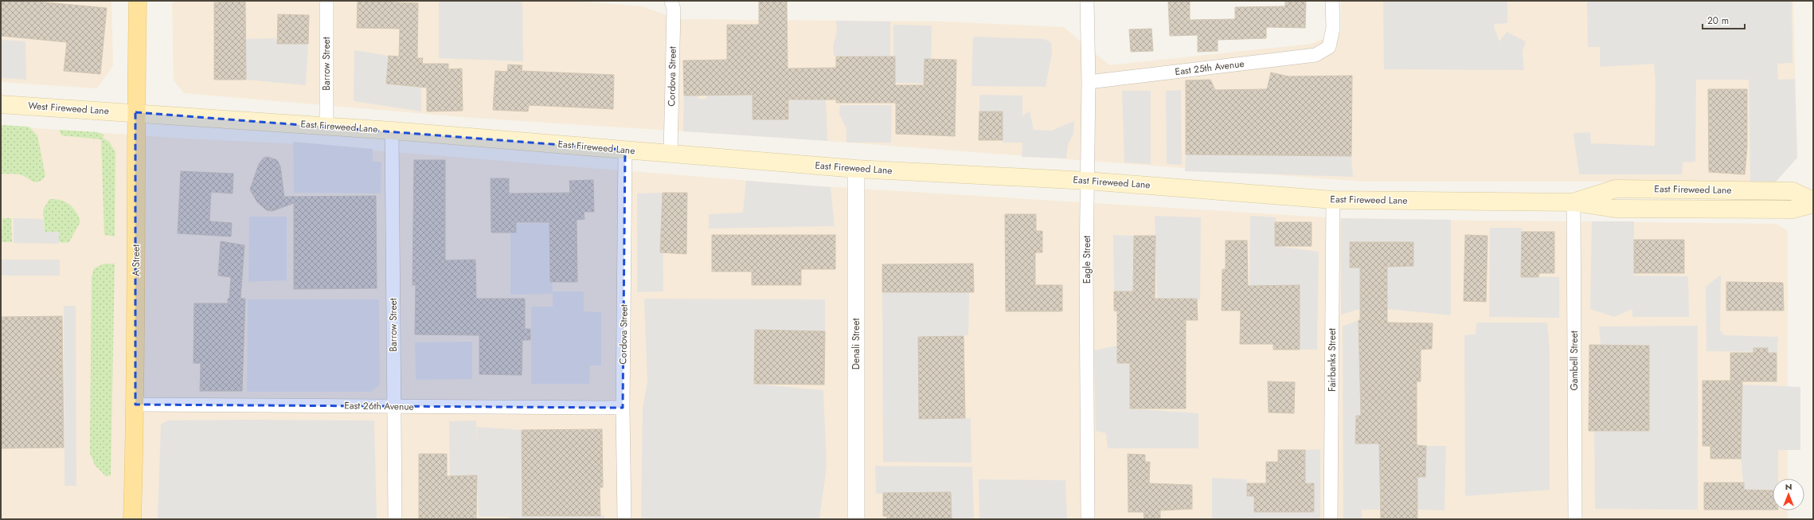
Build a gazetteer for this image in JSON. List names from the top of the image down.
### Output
{
  "streets": {
    "main road": ["West Fireweed Lane", "East Fireweed Lane", "A Street"],
    "street": [
      "Barrow Street",
      "East 25th Avenue",
      "Cordova Street",
      "Eagle Street",
      "Denali Street",
      "Fairbanks Street",
      "Gambell Street",
      "East 26th Avenue"
    ]
  },
  "crossings": [
    ["Barrow Street", "East Fireweed Lane"],
    ["Barrow Street", "East 26th Avenue"],
    ["East 25th Avenue", "Eagle Street"],
    ["Cordova Street", "East Fireweed Lane"],
    ["Cordova Street", "East 26th Avenue"],
    ["West Fireweed Lane", "East Fireweed Lane"],
    ["West Fireweed Lane", "A Street"],
    ["East Fireweed Lane", "Eagle Street"],
    ["East Fireweed Lane", "A Street"],
    ["East Fireweed Lane", "Denali Street"],
    ["East Fireweed Lane", "Fairbanks Street"],
    ["East Fireweed Lane", "Gambell Street"],
    ["A Street", "East 26th Avenue"]
  ],
  "scale_bar": "20 m",
  "north": "top"
}
